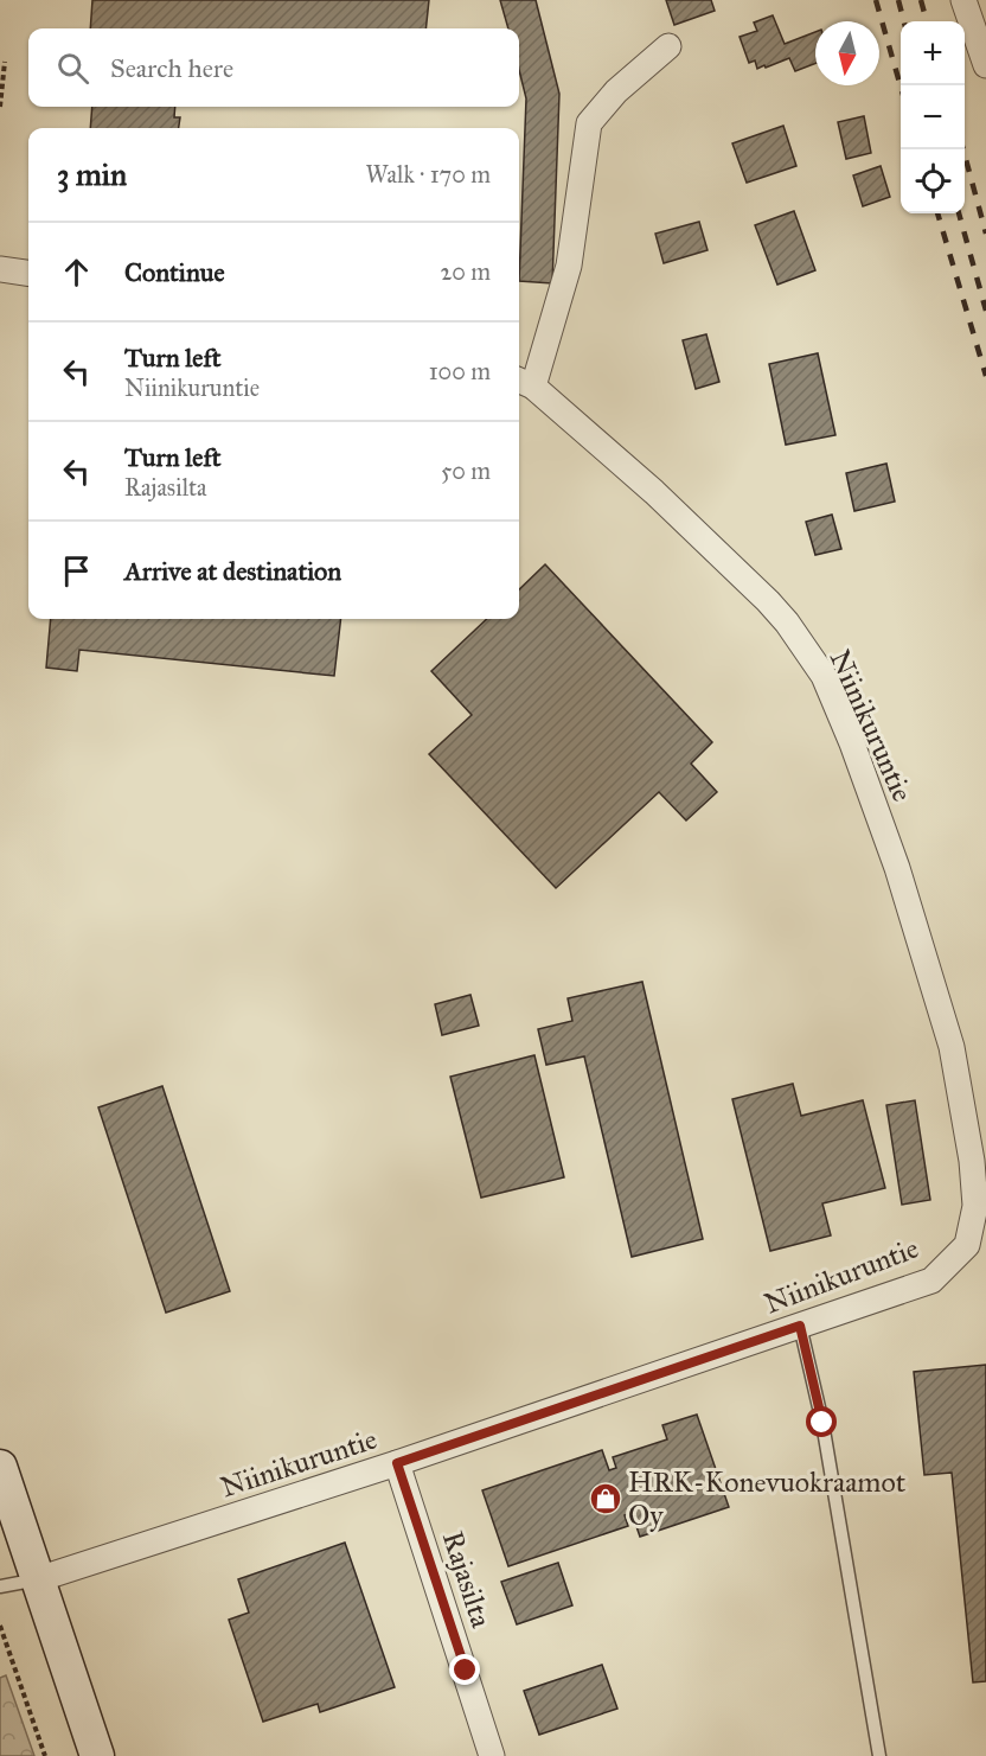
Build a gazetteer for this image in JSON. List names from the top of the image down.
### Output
{
  "streets": {
    "street": ["Niinikuruntie", "Rajasilta"]
  },
  "crossings": [
    ["Niinikuruntie", "Rajasilta"]
  ],
  "places": {
    "shop": ["HRK-Konevuokraamot Oy"]
  },
  "north": "bottom",
  "page": {
    "map_buttons": ["+", "−"],
    "search": "Search here",
    "heading": ["3 min", "Walk · 170 m"],
    "list": [
      ["Continue", "20 m"],
      ["Turn left", "Niinikuruntie", "100 m"],
      ["Turn left", "Rajasilta", "50 m"],
      "Arrive at destination"
    ]
  }
}
